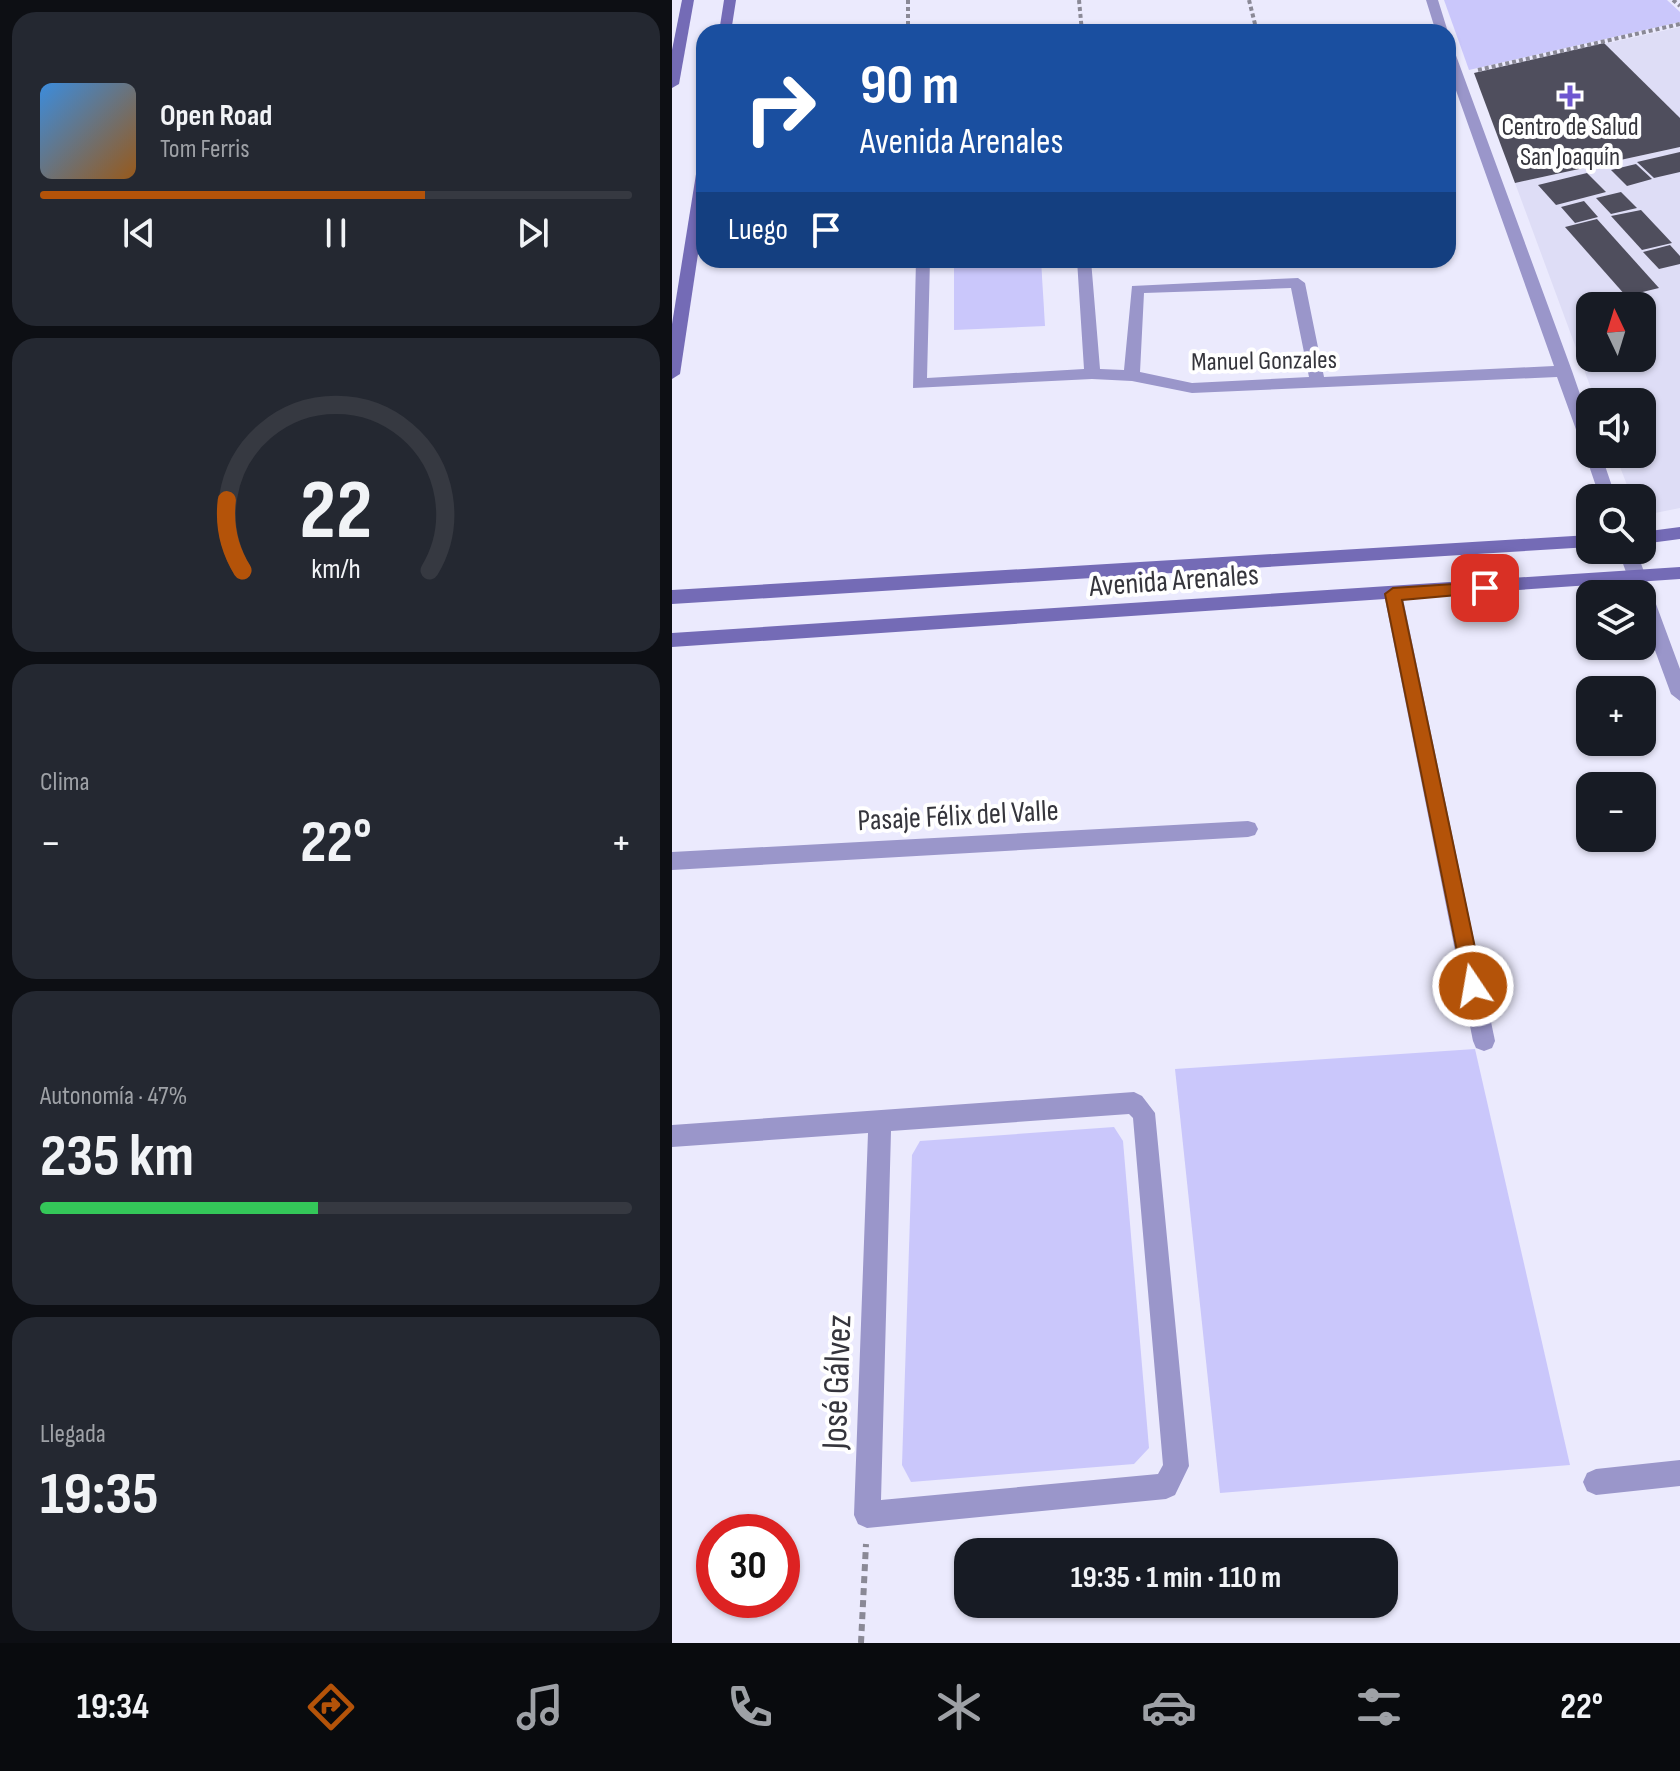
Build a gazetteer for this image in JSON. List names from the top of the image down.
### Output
{
  "streets": {
    "street": [
      "Manuel Gonzales",
      "Avenida Arenales",
      "Pasaje Félix del Valle",
      "José Gálvez"
    ]
  },
  "places": {
    "health": ["Centro de Salud San Joaquín"]
  },
  "north": "top",
  "page": {
    "turn": ["90 m", "Avenida Arenales"],
    "song": ["Open Road", "Tom Ferris"],
    "then": "Luego",
    "map_buttons": ["+", "−"],
    "tile": [
      "Clima",
      ["Autonomía · 47%", "235 km"],
      ["Llegada", "19:35"]
    ],
    "heat": ["−", "22°", "+"],
    "limit": "30",
    "trip": "19:35 · 1 min · 110 m",
    "tabs": ["19:34", "22°"],
    "gauge": ["22", "km/h"]
  }
}
